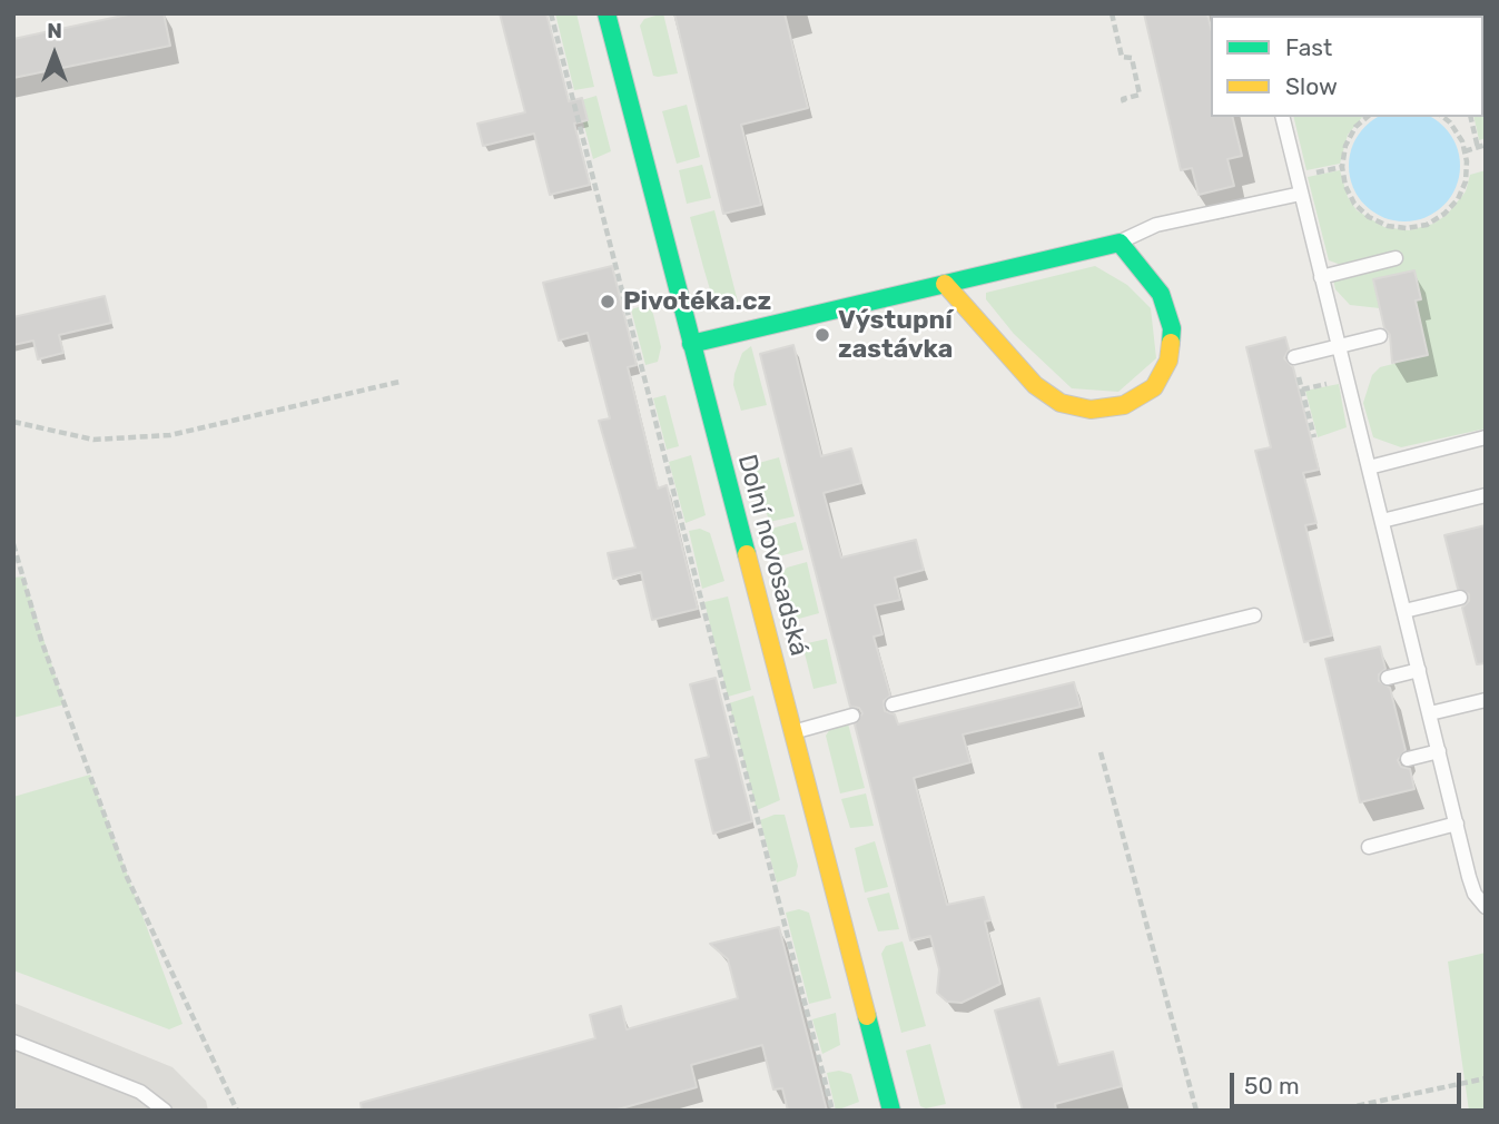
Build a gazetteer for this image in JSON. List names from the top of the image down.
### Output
{
  "streets": {
    "main road": ["Dolní novosadská"]
  },
  "places": ["Pivotéka.cz", "Výstupní zastávka"],
  "legend": ["Fast", "Slow"],
  "scale_bar": "50 m",
  "north": "top"
}
